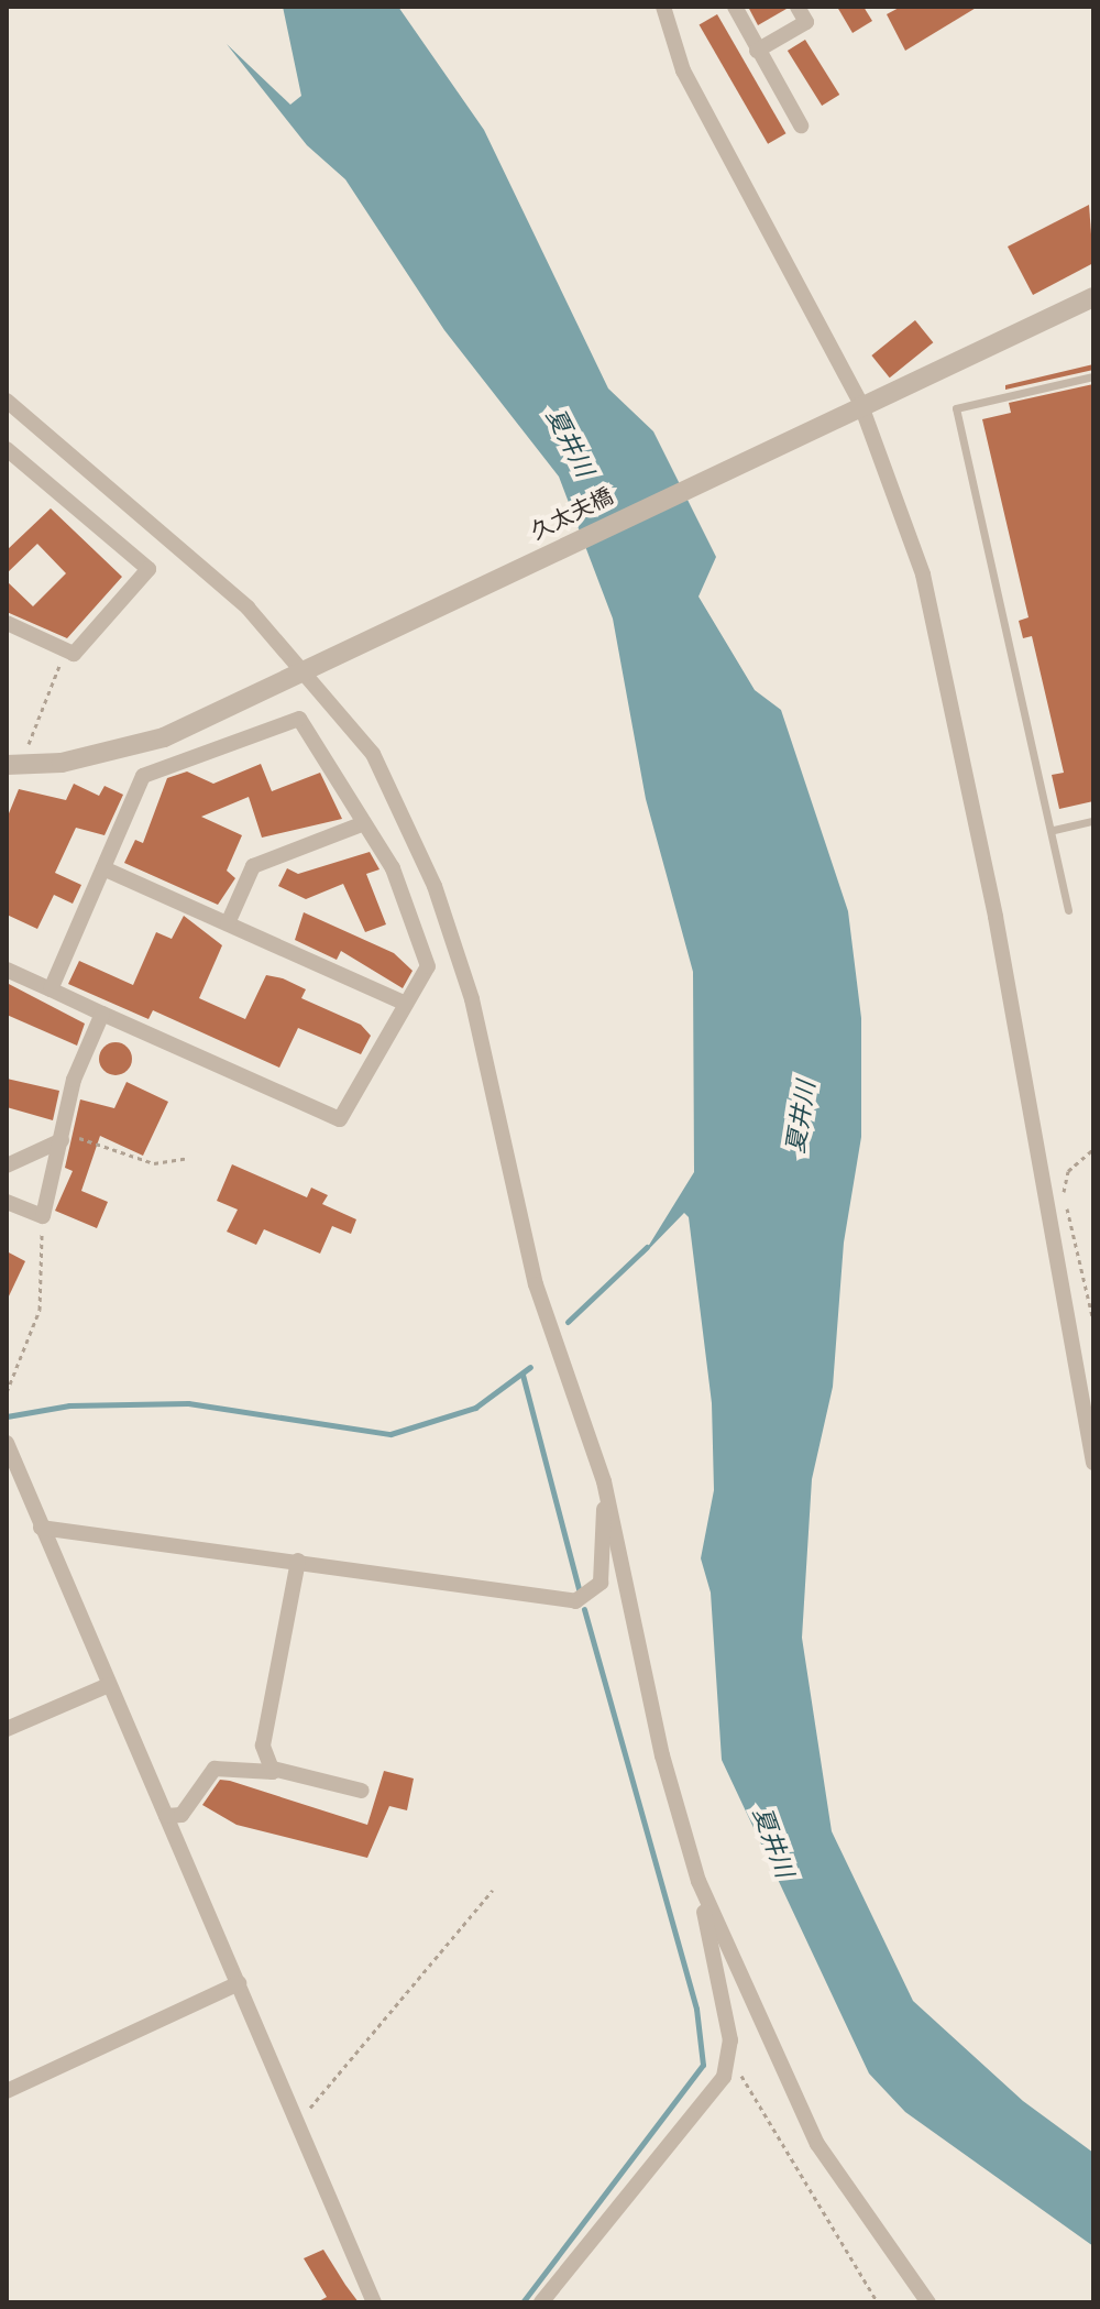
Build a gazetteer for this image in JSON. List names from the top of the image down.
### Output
{
  "streets": {
    "street": ["久太夫橋"]
  },
  "water": ["夏井川"]
}
